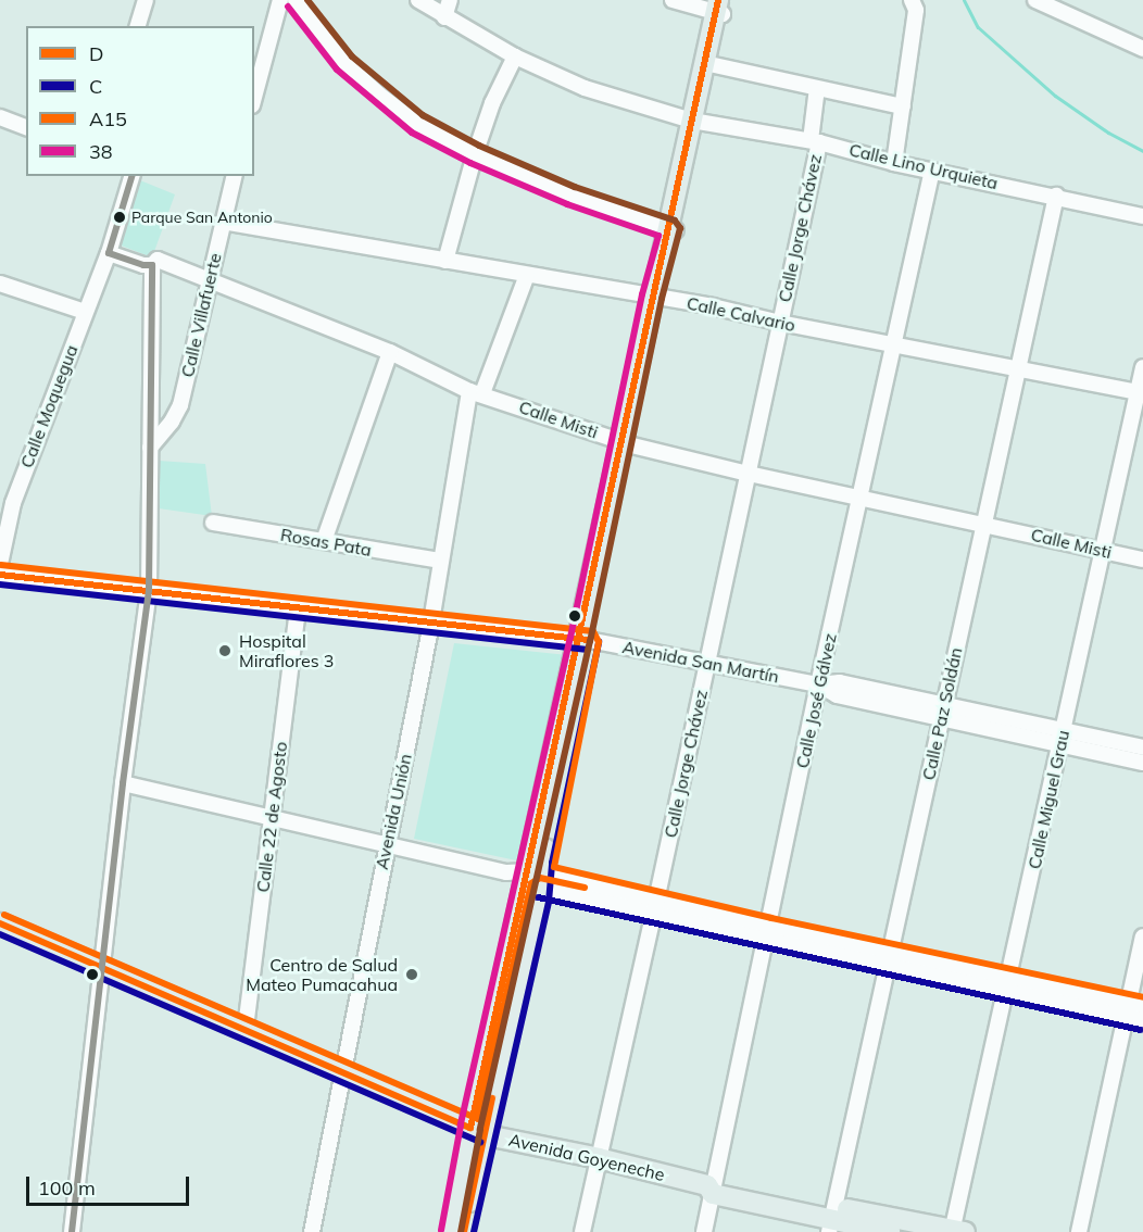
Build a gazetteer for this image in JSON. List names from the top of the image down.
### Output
{
  "streets": {
    "main road": ["Avenida Goyeneche"],
    "street": [
      "Calle Lino Urquieta",
      "Calle Jorge Chávez",
      "Calle Calvario",
      "Calle Villafuerte",
      "Calle Moquegua",
      "Calle Misti",
      "Rosas Pata",
      "Avenida San Martín",
      "Calle José Gálvez",
      "Calle Paz Soldán",
      "Calle Miguel Grau",
      "Avenida Unión",
      "Calle 22 de Agosto"
    ]
  },
  "crossings": [
    ["Calle Lino Urquieta", "Calle Jorge Chávez"],
    ["Calle Lino Urquieta", "Calle José Gálvez"],
    ["Calle Lino Urquieta", "Calle Paz Soldán"],
    ["Calle Jorge Chávez", "Calle Calvario"],
    ["Calle Jorge Chávez", "Calle Misti"],
    ["Calle Jorge Chávez", "Avenida San Martín"],
    ["Calle Jorge Chávez", "Avenida Goyeneche"],
    ["Calle Calvario", "Calle Villafuerte"],
    ["Calle Calvario", "Calle José Gálvez"],
    ["Calle Calvario", "Calle Paz Soldán"],
    ["Calle Calvario", "Calle Miguel Grau"],
    ["Calle Calvario", "Avenida Unión"],
    ["Calle Villafuerte", "Calle Misti"],
    ["Calle Moquegua", "Calle Misti"],
    ["Calle Misti", "Calle José Gálvez"],
    ["Calle Misti", "Calle Paz Soldán"],
    ["Calle Misti", "Calle Miguel Grau"],
    ["Calle Misti", "Avenida Unión"],
    ["Rosas Pata", "Avenida Unión"],
    ["Avenida San Martín", "Calle José Gálvez"],
    ["Avenida San Martín", "Calle Paz Soldán"],
    ["Avenida San Martín", "Calle Miguel Grau"],
    ["Avenida San Martín", "Avenida Unión"],
    ["Avenida San Martín", "Calle 22 de Agosto"],
    ["Calle José Gálvez", "Avenida Goyeneche"],
    ["Calle Paz Soldán", "Avenida Goyeneche"],
    ["Calle Miguel Grau", "Avenida Goyeneche"],
    ["Avenida Unión", "Avenida Goyeneche"],
    ["Calle 22 de Agosto", "Avenida Goyeneche"]
  ],
  "places": ["Parque San Antonio", "Hospital Miraflores 3", "Centro de Salud Mateo Pumacahua"],
  "lines": [
    "transit line D",
    "transit line 38",
    "transit line A15",
    "transit line C"
  ],
  "legend": [
    "D",
    "C",
    "A15",
    "38"
  ],
  "scale_bar": "100 m"
}
